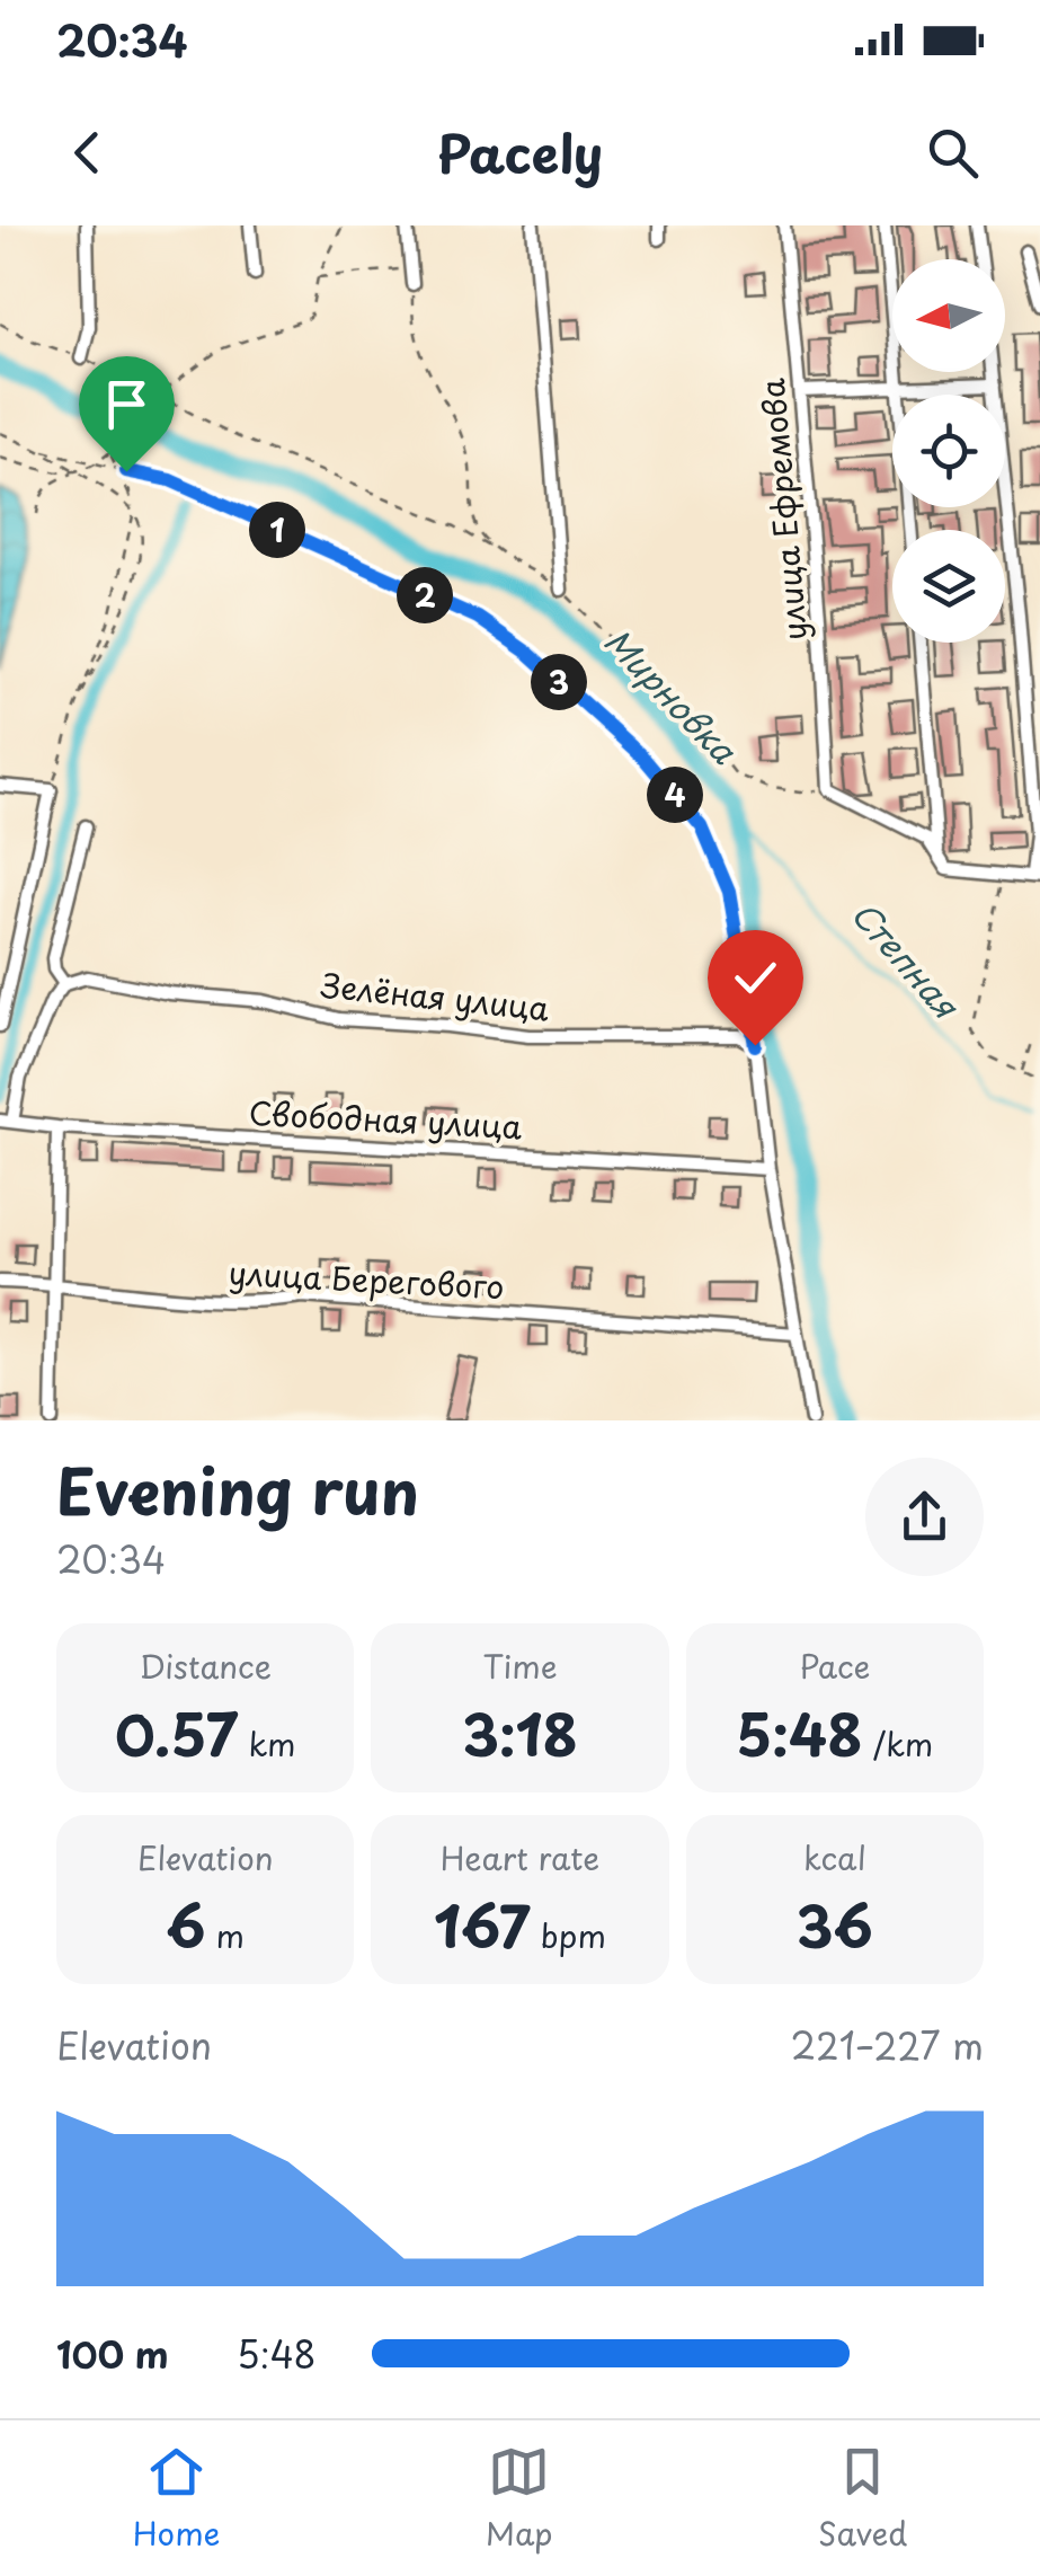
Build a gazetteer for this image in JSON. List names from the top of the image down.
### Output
{
  "streets": {
    "street": [
      "улица Ефремова",
      "Зелёная улица",
      "Свободная улица",
      "улица Берегового"
    ]
  },
  "water": ["Мирновка", "Степная"],
  "north": "left",
  "page": {
    "status": "20:34",
    "header": "Pacely",
    "pins": [
      "1",
      "2",
      "3",
      "4"
    ],
    "heading": ["Evening run", "20:34"],
    "stats": [
      ["Distance", "0.57 km"],
      ["Time", "3:18"],
      ["Pace", "5:48 /km"],
      ["Elevation", "6 m"],
      ["Heart rate", "167 bpm"],
      ["kcal", "36"]
    ],
    "chart": ["Elevation", "221–227 m"],
    "list": [
      {
        "name": "100 m",
        "note": "5:48"
      }
    ],
    "tabs": ["Home", "Map", "Saved"]
  }
}
